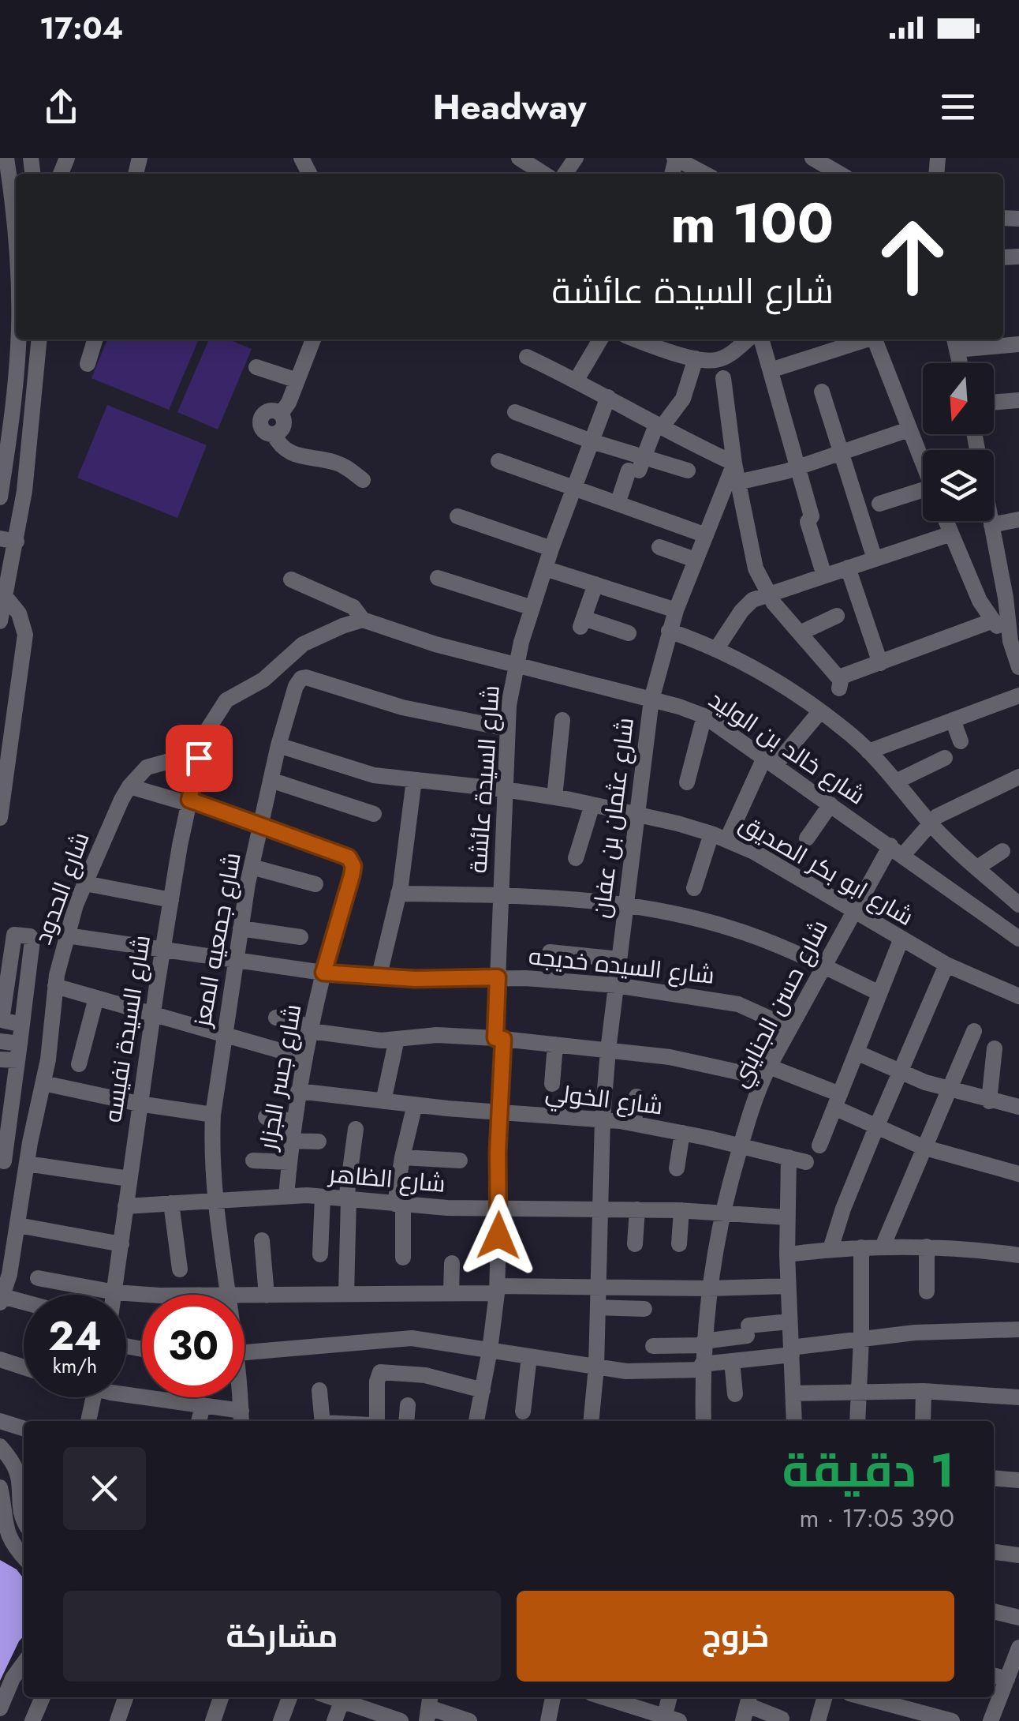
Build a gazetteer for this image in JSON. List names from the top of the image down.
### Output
{
  "streets": {
    "street": [
      "شارع خالد بن الوليد",
      "شارع السيدة عائشة",
      "شارع عثمان بن عفان",
      "شارع ابو بكر الصديق",
      "شارع الحدود",
      "شارع جمعيه المعز",
      "شارع السيده خديجه",
      "شارع حسن الجنايني",
      "شارع السيدة نفيسه",
      "شارع جسر الجزار",
      "شارع الخولي",
      "شارع الظاهر"
    ]
  },
  "crossings": [
    ["شارع خالد بن الوليد", "شارع السيدة عائشة"],
    ["شارع خالد بن الوليد", "شارع عثمان بن عفان"],
    ["شارع خالد بن الوليد", "شارع الحدود"],
    ["شارع خالد بن الوليد", "شارع حسن الجنايني"],
    ["شارع السيدة عائشة", "شارع ابو بكر الصديق"],
    ["شارع السيدة عائشة", "شارع جمعيه المعز"],
    ["شارع السيدة عائشة", "شارع السيده خديجه"],
    ["شارع السيدة عائشة", "شارع الخولي"],
    ["شارع السيدة عائشة", "شارع الظاهر"],
    ["شارع عثمان بن عفان", "شارع ابو بكر الصديق"],
    ["شارع عثمان بن عفان", "شارع السيده خديجه"],
    ["شارع عثمان بن عفان", "شارع الخولي"],
    ["شارع عثمان بن عفان", "شارع الظاهر"],
    ["شارع ابو بكر الصديق", "شارع جمعيه المعز"],
    ["شارع ابو بكر الصديق", "شارع حسن الجنايني"],
    ["شارع الحدود", "شارع السيده خديجه"],
    ["شارع الحدود", "شارع السيدة نفيسه"],
    ["شارع الحدود", "شارع جسر الجزار"],
    ["شارع جمعيه المعز", "شارع السيده خديجه"],
    ["شارع جمعيه المعز", "شارع جسر الجزار"],
    ["شارع جمعيه المعز", "شارع الظاهر"],
    ["شارع السيده خديجه", "شارع حسن الجنايني"],
    ["شارع السيده خديجه", "شارع السيدة نفيسه"],
    ["شارع السيده خديجه", "شارع جسر الجزار"],
    ["شارع حسن الجنايني", "شارع الخولي"],
    ["شارع حسن الجنايني", "شارع الظاهر"],
    ["شارع السيدة نفيسه", "شارع جسر الجزار"],
    ["شارع السيدة نفيسه", "شارع الظاهر"],
    ["شارع جسر الجزار", "شارع الخولي"],
    ["شارع جسر الجزار", "شارع الظاهر"]
  ],
  "north": "bottom",
  "page": {
    "status": "17:04",
    "header": "Headway",
    "turn": ["100 m", "شارع السيدة عائشة"],
    "speed": "24 km/h",
    "limit": "30",
    "heading": ["1 دقيقة", "390 m · 17:05"],
    "buttons": ["خروج", "مشاركة"]
  }
}
